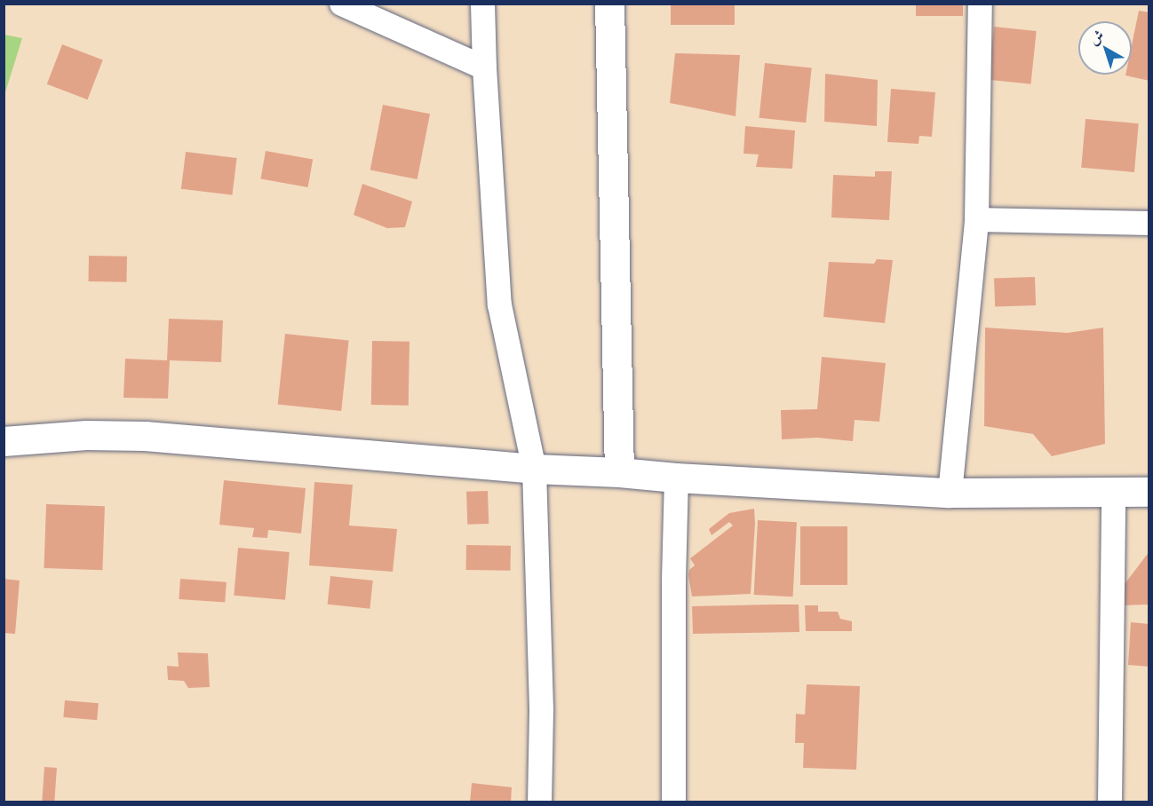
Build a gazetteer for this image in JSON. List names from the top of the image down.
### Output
{
  "north": "top left"
}
